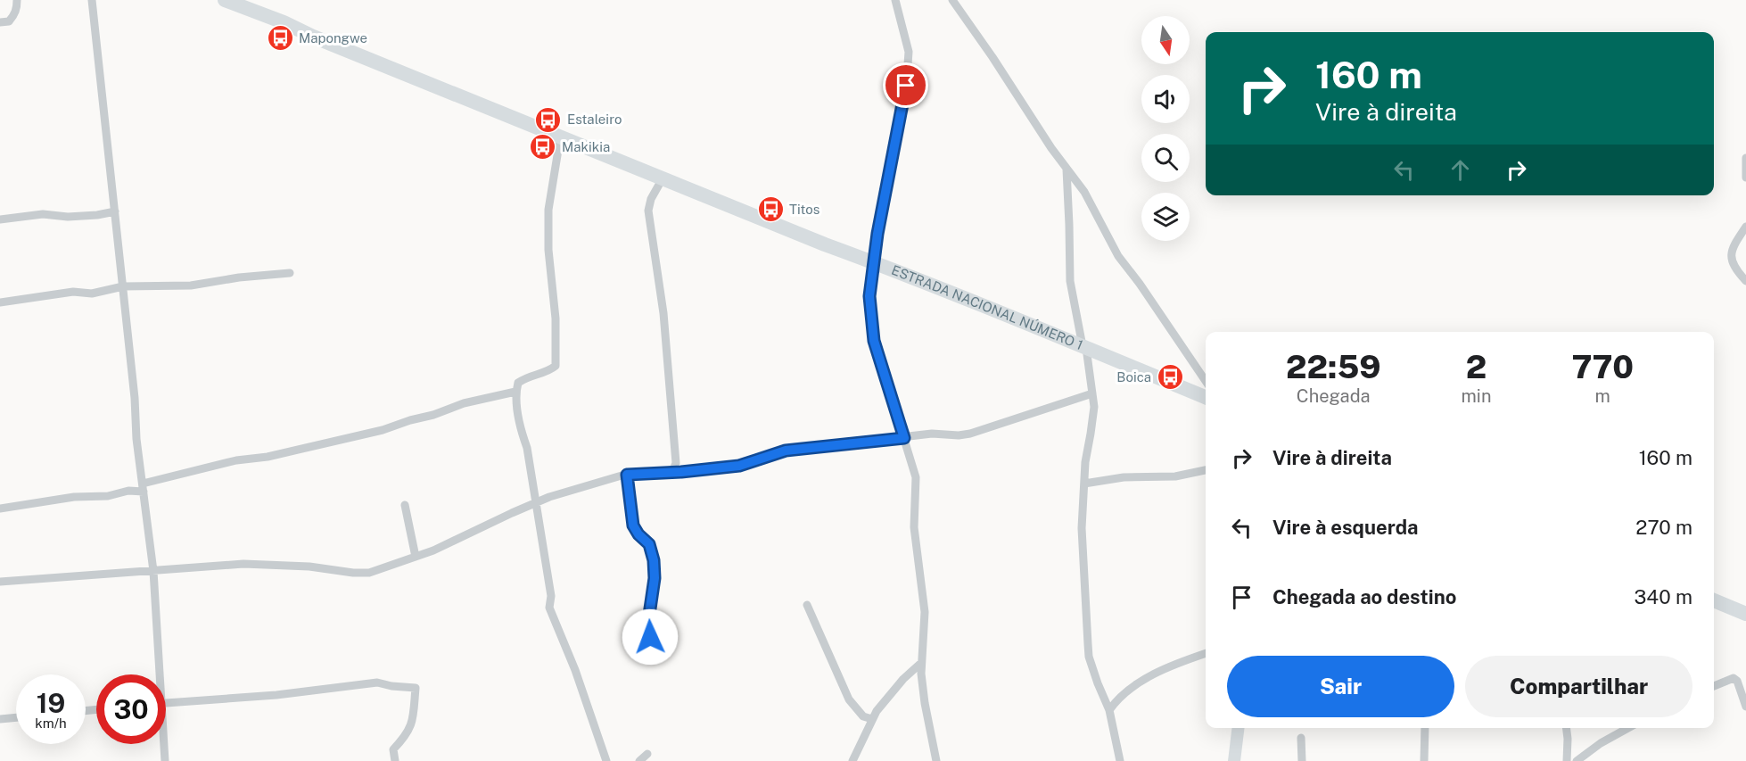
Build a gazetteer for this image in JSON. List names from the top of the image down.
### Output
{
  "streets": {
    "highway": ["ESTRADA NACIONAL NÚMERO 1"]
  },
  "places": {
    "bus stop": [
      "Mapongwe",
      "Estaleiro",
      "Makikia",
      "Titos",
      "Boica"
    ]
  },
  "north": "bottom",
  "page": {
    "turn": ["160 m", "Vire à direita"],
    "eta": [
      "22:59",
      "Chegada",
      "2",
      "min",
      "770",
      "m"
    ],
    "list": [
      {
        "name": "Vire à direita",
        "value": "160 m"
      },
      {
        "name": "Vire à esquerda",
        "value": "270 m"
      },
      {
        "name": "Chegada ao destino",
        "value": "340 m"
      }
    ],
    "buttons": ["Sair", "Compartilhar"],
    "speed": "19 km/h",
    "limit": "30"
  }
}
